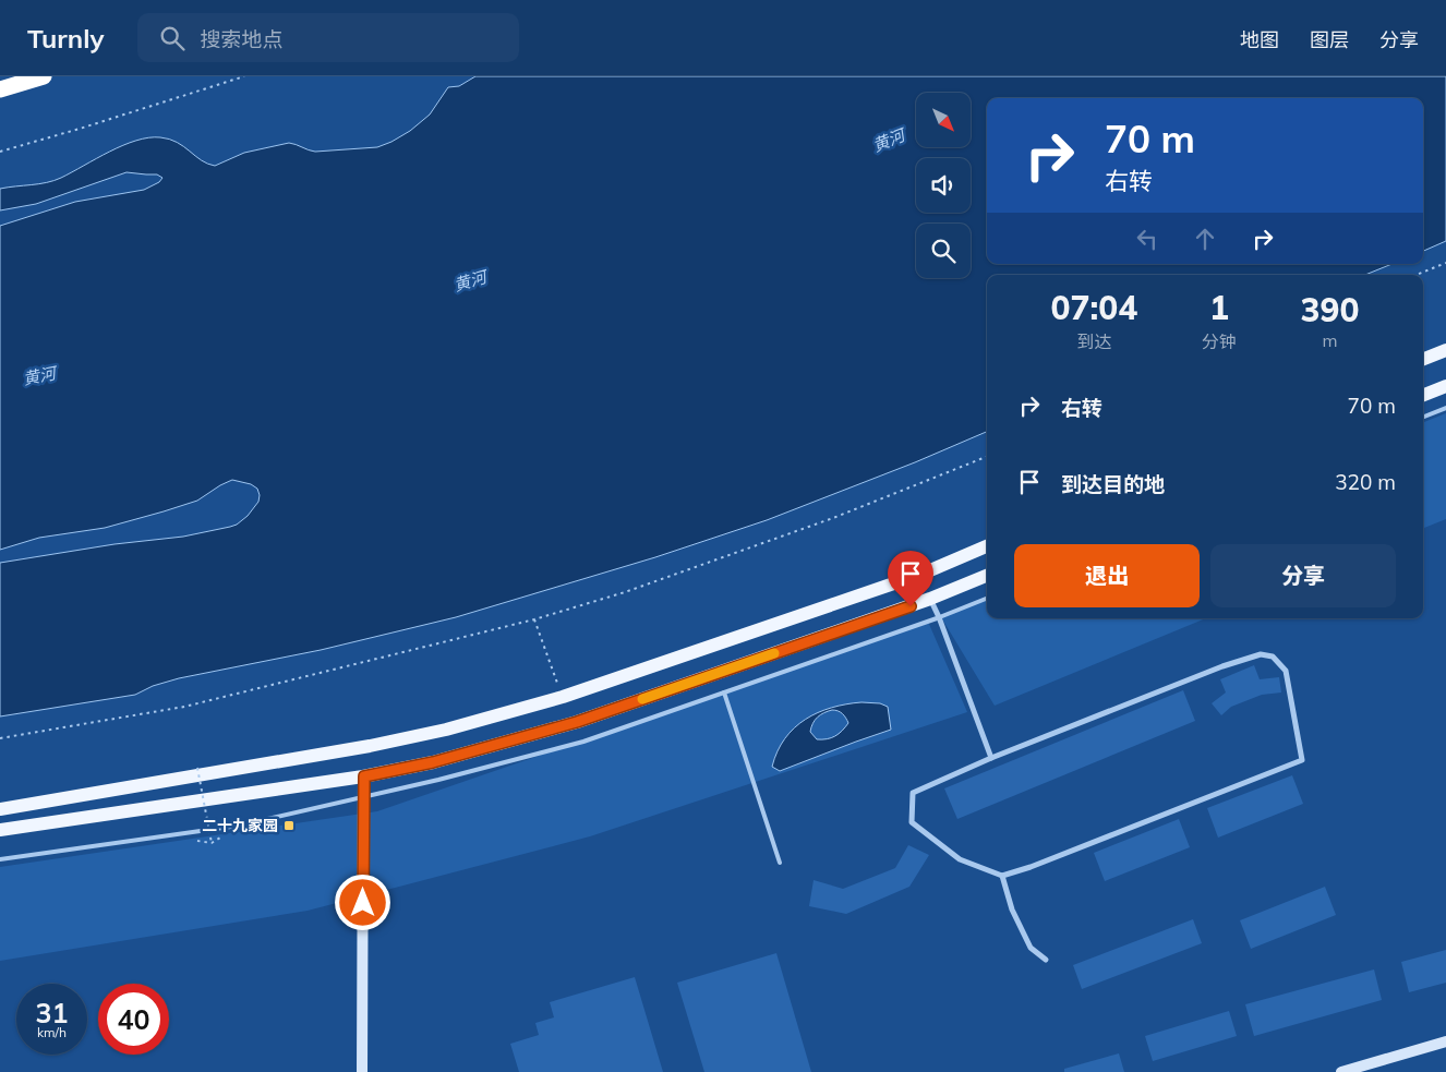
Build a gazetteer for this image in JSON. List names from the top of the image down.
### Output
{
  "water": ["黄河"],
  "places": {
    "transit": ["二十九家园"]
  },
  "north": "bottom right",
  "page": {
    "header": "Turnly",
    "search": "搜索地点",
    "nav": ["地图", "图层", "分享"],
    "turn": ["70 m", "右转"],
    "eta": [
      "07:04",
      "到达",
      "1",
      "分钟",
      "390",
      "m"
    ],
    "list": [
      {
        "name": "右转",
        "value": "70 m"
      },
      {
        "name": "到达目的地",
        "value": "320 m"
      }
    ],
    "buttons": ["退出", "分享"],
    "speed": "31 km/h",
    "limit": "40"
  }
}
